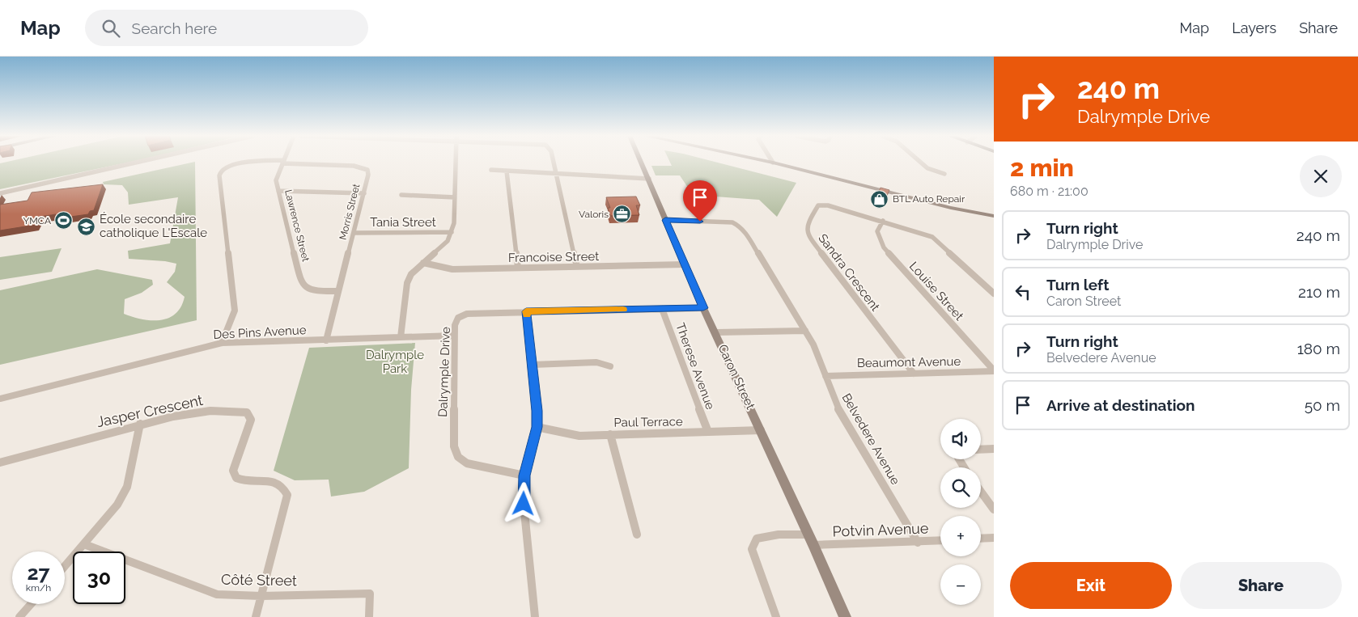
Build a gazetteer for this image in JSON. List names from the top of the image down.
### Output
{
  "streets": {
    "street": [
      "Morris Street",
      "Tania Street",
      "Lawrence Street",
      "Francoise Street",
      "Sandra Crescent",
      "Louise Street",
      "Des Pins Avenue",
      "Beaumont Avenue",
      "Therese Avenue",
      "Dalrymple Drive",
      "Caron Street",
      "Jasper Crescent",
      "Paul Terrace",
      "Belvedere Avenue",
      "Potvin Avenue",
      "Côté Street"
    ]
  },
  "crossings": [
    ["Morris Street", "Tania Street"],
    ["Morris Street", "Lawrence Street"],
    ["Morris Street", "Des Pins Avenue"],
    ["Francoise Street", "Caron Street"],
    ["Sandra Crescent", "Louise Street"],
    ["Sandra Crescent", "Beaumont Avenue"],
    ["Louise Street", "Beaumont Avenue"],
    ["Des Pins Avenue", "Dalrymple Drive"],
    ["Beaumont Avenue", "Belvedere Avenue"],
    ["Therese Avenue", "Dalrymple Drive"],
    ["Therese Avenue", "Paul Terrace"],
    ["Dalrymple Drive", "Caron Street"],
    ["Caron Street", "Paul Terrace"],
    ["Caron Street", "Potvin Avenue"],
    ["Jasper Crescent", "Côté Street"],
    ["Belvedere Avenue", "Potvin Avenue"]
  ],
  "parks": ["Dalrymple Park"],
  "places": {
    "shop": ["BTL Auto Repair"],
    "office": ["Valoris"],
    "sports": ["YMCA"],
    "school or university": ["École secondaire catholique L'Escale"]
  },
  "page": {
    "header": "Map",
    "search": "Search here",
    "nav": ["Map", "Layers", "Share"],
    "turn": ["240 m", "Dalrymple Drive"],
    "heading": ["2 min", "680 m · 21:00"],
    "list": [
      {
        "name": "Turn right",
        "note": "Dalrymple Drive",
        "value": "240 m"
      },
      {
        "name": "Turn left",
        "note": "Caron Street",
        "value": "210 m"
      },
      {
        "name": "Turn right",
        "note": "Belvedere Avenue",
        "value": "180 m"
      },
      {
        "name": "Arrive at destination",
        "value": "50 m"
      }
    ],
    "map_buttons": ["+", "−"],
    "speed": "27 km/h",
    "limit": "30",
    "buttons": ["Exit", "Share"]
  }
}
